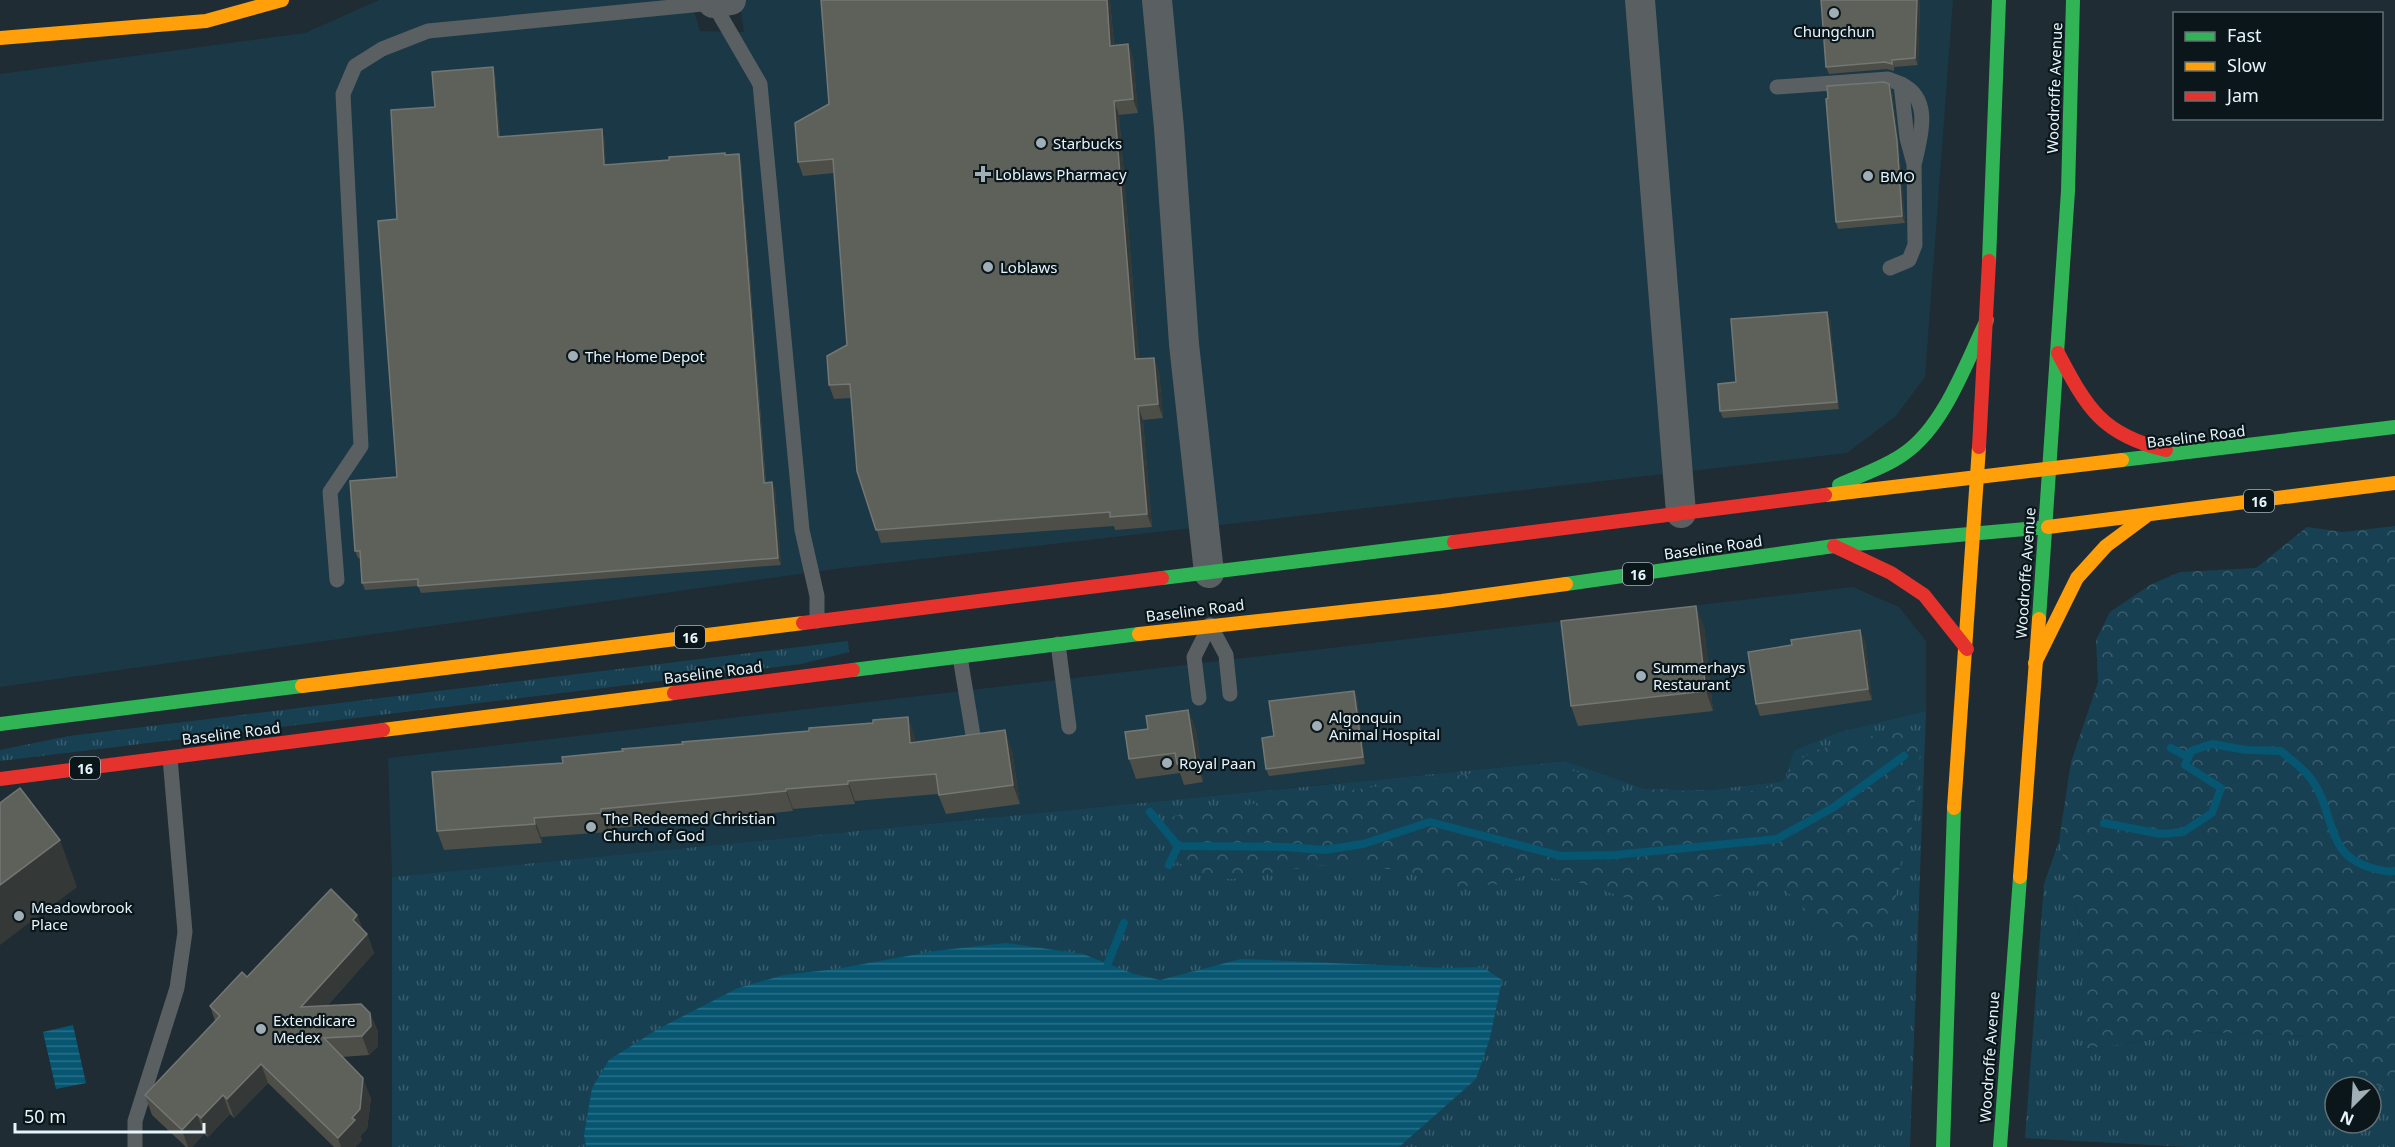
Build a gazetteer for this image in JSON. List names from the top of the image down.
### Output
{
  "streets": {
    "main road": ["Woodroffe Avenue", "Baseline Road", "16"]
  },
  "crossings": [
    ["Woodroffe Avenue", "Baseline Road"]
  ],
  "places": {
    "other": [
      "Chungchun",
      "Starbucks",
      "BMO",
      "Loblaws",
      "The Home Depot",
      "Summerhays Restaurant",
      "Algonquin Animal Hospital",
      "Royal Paan",
      "The Redeemed Christian Church of God",
      "Meadowbrook Place",
      "Extendicare Medex"
    ],
    "health": ["Loblaws Pharmacy"]
  },
  "legend": ["Fast", "Slow", "Jam"],
  "scale_bar": "50 m",
  "north": "bottom left"
}
